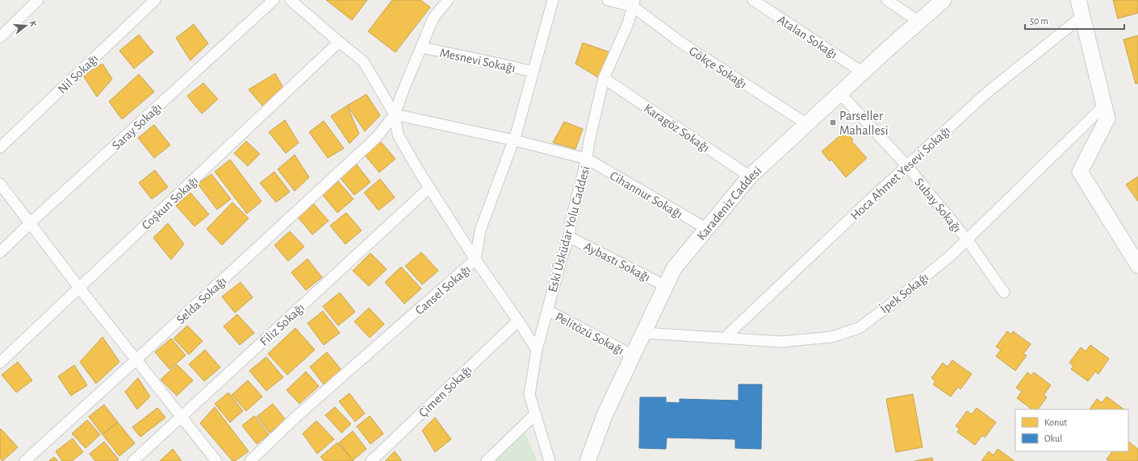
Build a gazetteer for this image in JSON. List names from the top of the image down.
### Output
{
  "streets": {
    "street": [
      "Atalan Sokağı",
      "Mesnevi Sokağı",
      "Gökçe Sokağı",
      "Nil Sokağı",
      "Saray Sokağı",
      "Karagöz Sokağı",
      "Hoca Ahmet Yesevi Sokağı",
      "Cihannur Sokağı",
      "Coşkun Sokağı",
      "Karadeniz Caddesi",
      "Subay Sokağı",
      "Eski Üsküdar Yolu Caddesi",
      "Aybastı Sokağı",
      "Cansel Sokağı",
      "İpek Sokağı",
      "Selda Sokağı",
      "Filiz Sokağı",
      "Pelitözü Sokağı",
      "Çimen Sokağı"
    ]
  },
  "crossings": [
    ["Atalan Sokağı", "Karadeniz Caddesi"],
    ["Mesnevi Sokağı", "Cansel Sokağı"],
    ["Gökçe Sokağı", "Karadeniz Caddesi"],
    ["Gökçe Sokağı", "Eski Üsküdar Yolu Caddesi"],
    ["Karagöz Sokağı", "Karadeniz Caddesi"],
    ["Karagöz Sokağı", "Eski Üsküdar Yolu Caddesi"],
    ["Hoca Ahmet Yesevi Sokağı", "Subay Sokağı"],
    ["Hoca Ahmet Yesevi Sokağı", "İpek Sokağı"],
    ["Cihannur Sokağı", "Karadeniz Caddesi"],
    ["Cihannur Sokağı", "Eski Üsküdar Yolu Caddesi"],
    ["Cihannur Sokağı", "Cansel Sokağı"],
    ["Karadeniz Caddesi", "Subay Sokağı"],
    ["Karadeniz Caddesi", "Aybastı Sokağı"],
    ["Karadeniz Caddesi", "İpek Sokağı"],
    ["Karadeniz Caddesi", "Pelitözü Sokağı"],
    ["Subay Sokağı", "İpek Sokağı"],
    ["Eski Üsküdar Yolu Caddesi", "Aybastı Sokağı"],
    ["Eski Üsküdar Yolu Caddesi", "Pelitözü Sokağı"]
  ],
  "places": {
    "transit": ["Parseller Mahallesi"]
  },
  "legend": ["Konut", "Okul"],
  "scale_bar": "50 m",
  "north": "right"
}
